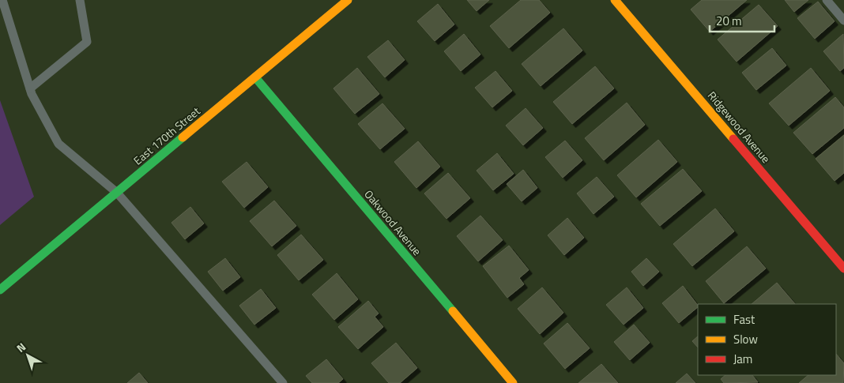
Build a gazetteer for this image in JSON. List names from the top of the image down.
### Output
{
  "streets": {
    "street": ["Ridgewood Avenue", "East 170th Street", "Oakwood Avenue"]
  },
  "crossings": [
    ["East 170th Street", "Oakwood Avenue"]
  ],
  "legend": ["Fast", "Slow", "Jam"],
  "scale_bar": "20 m",
  "north": "top left"
}
